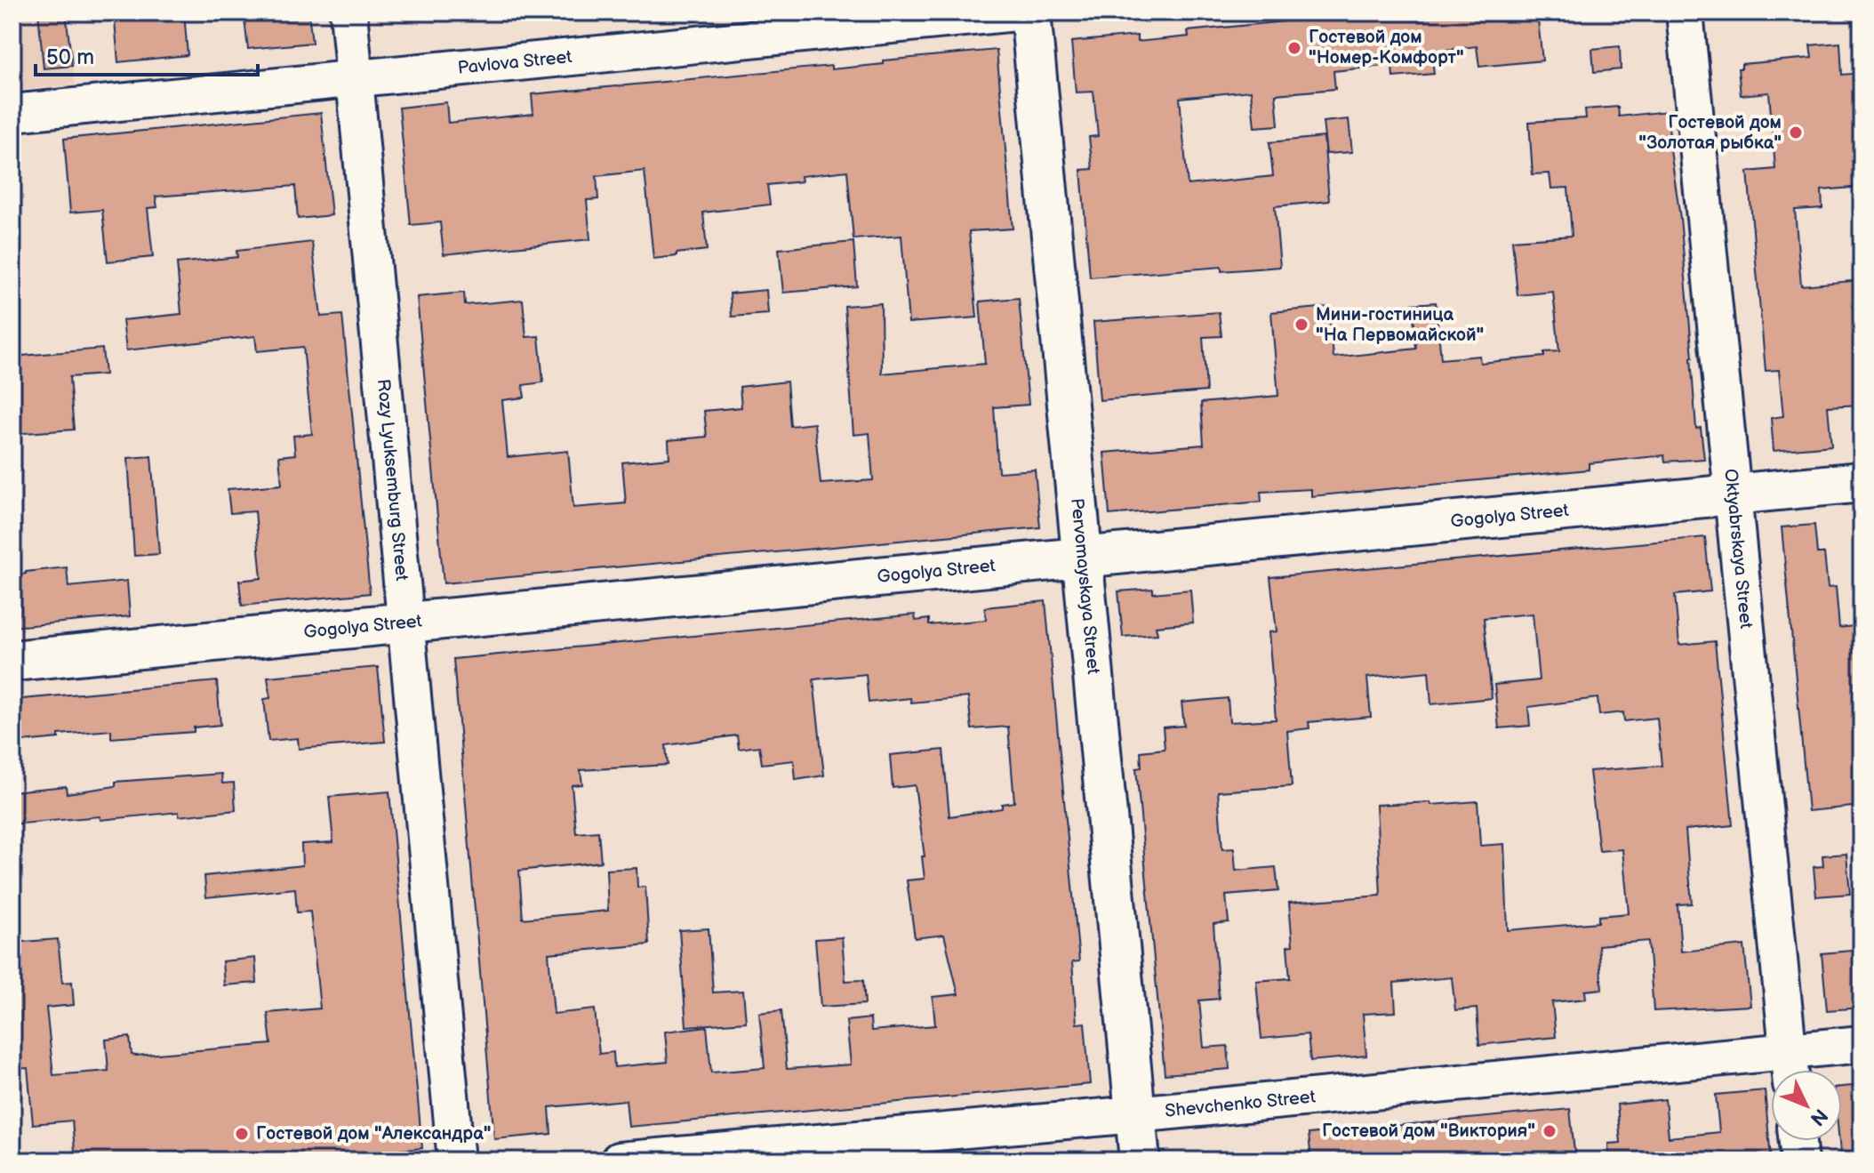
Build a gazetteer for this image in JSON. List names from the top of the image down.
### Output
{
  "streets": {
    "street": [
      "Pavlova Street",
      "Rozy Lyuksemburg Street",
      "Gogolya Street",
      "Oktyabrskaya Street",
      "Pervomayskaya Street",
      "Shevchenko Street"
    ]
  },
  "crossings": [
    ["Pavlova Street", "Rozy Lyuksemburg Street"],
    ["Rozy Lyuksemburg Street", "Gogolya Street"],
    ["Gogolya Street", "Oktyabrskaya Street"],
    ["Gogolya Street", "Pervomayskaya Street"],
    ["Oktyabrskaya Street", "Shevchenko Street"],
    ["Pervomayskaya Street", "Shevchenko Street"]
  ],
  "places": [
    "Гостевой дом \"Номер-Комфорт\"",
    "Гостевой дом \"Золотая рыбка\"",
    "Мини-гостиница \"На Первомайской\"",
    "Гостевой дом \"Виктория\"",
    "Гостевой дом \"Александра\""
  ],
  "scale_bar": "50 m",
  "north": "bottom right"
}
